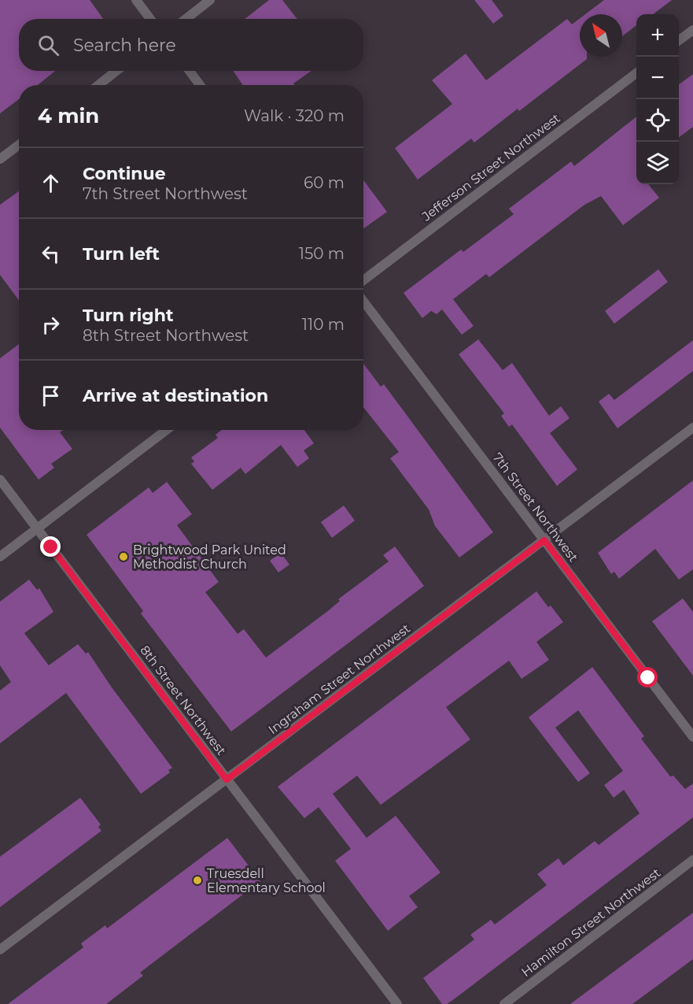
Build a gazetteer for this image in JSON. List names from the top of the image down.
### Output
{
  "streets": {
    "street": [
      "Jefferson Street Northwest",
      "7th Street Northwest",
      "Ingraham Street Northwest",
      "8th Street Northwest",
      "Hamilton Street Northwest"
    ]
  },
  "crossings": [
    ["7th Street Northwest", "Ingraham Street Northwest"],
    ["Ingraham Street Northwest", "8th Street Northwest"]
  ],
  "places": ["Brightwood Park United Methodist Church", "Truesdell Elementary School"],
  "north": "top left",
  "page": {
    "map_buttons": ["+", "−"],
    "search": "Search here",
    "heading": ["4 min", "Walk · 320 m"],
    "list": [
      ["Continue", "7th Street Northwest", "60 m"],
      ["Turn left", "150 m"],
      ["Turn right", "8th Street Northwest", "110 m"],
      "Arrive at destination"
    ]
  }
}
